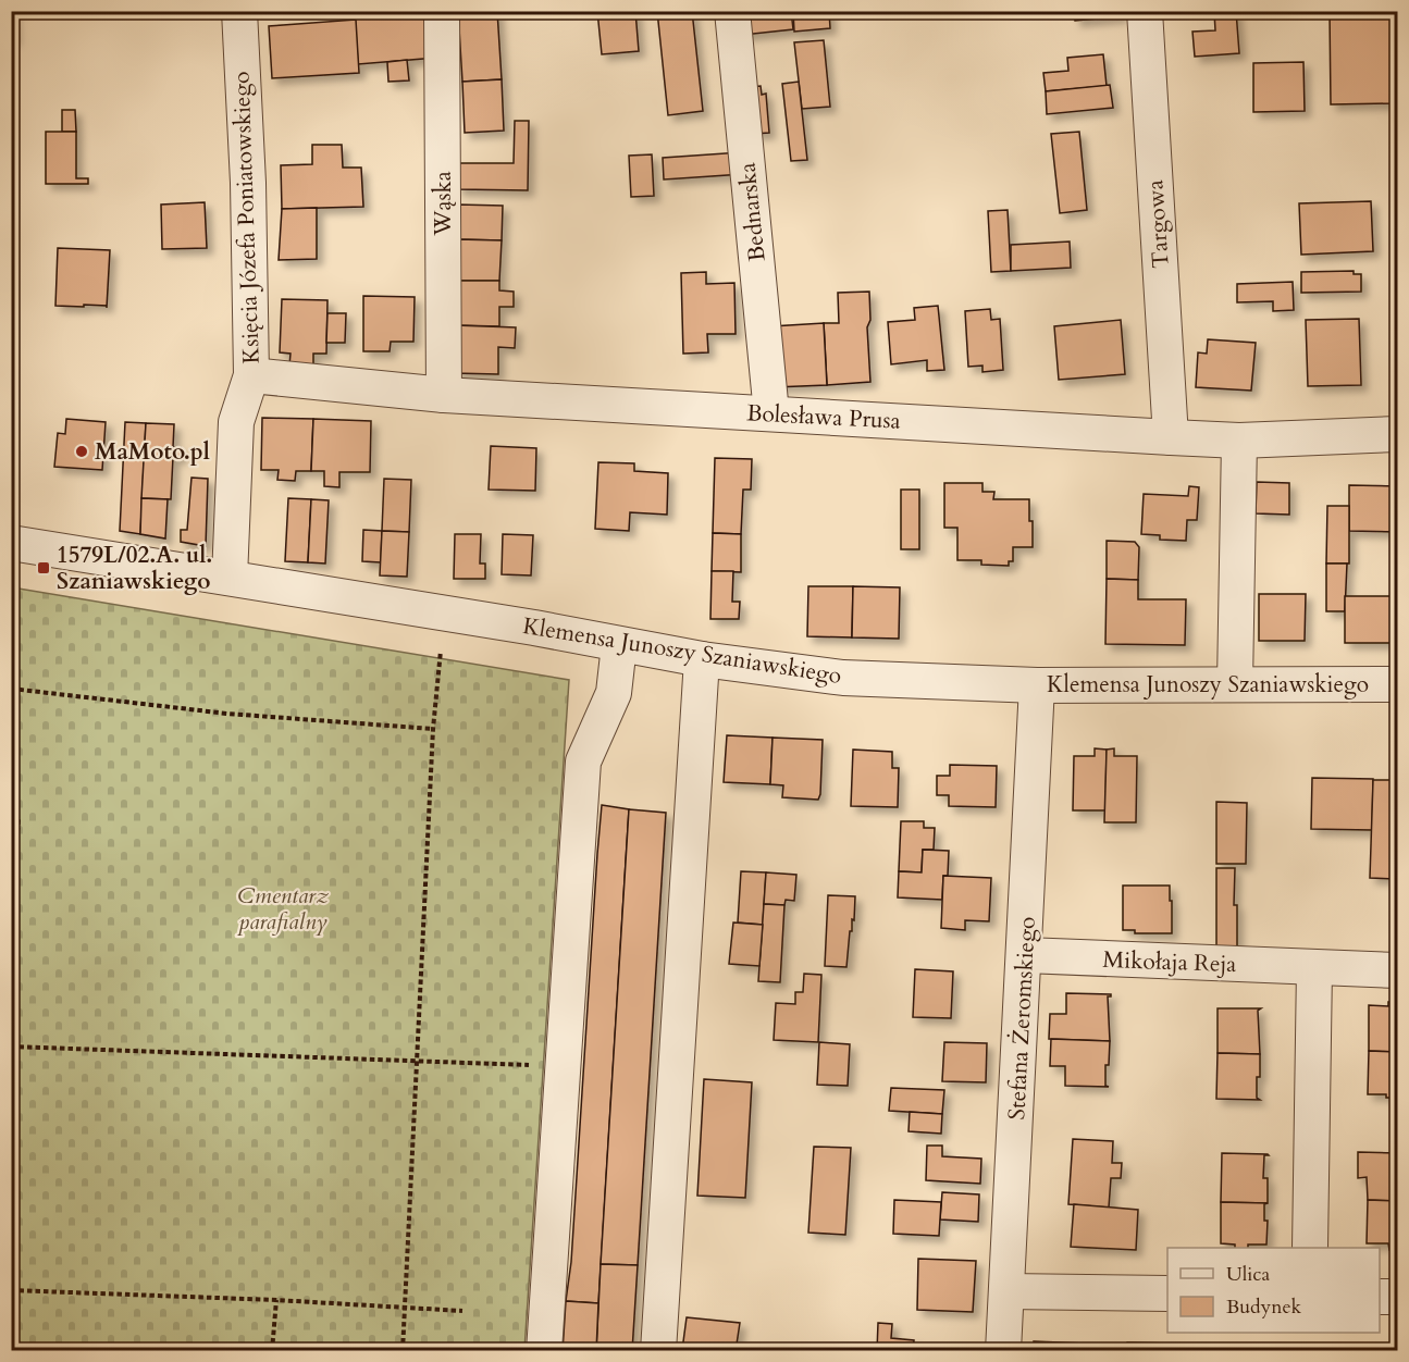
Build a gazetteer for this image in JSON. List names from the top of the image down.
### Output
{
  "streets": {
    "street": [
      "Wąska",
      "Bednarska",
      "Księcia Józefa Poniatowskiego",
      "Targowa",
      "Bolesława Prusa",
      "Klemensa Junoszy Szaniawskiego",
      "Mikołaja Reja",
      "Stefana Żeromskiego"
    ]
  },
  "crossings": [
    ["Wąska", "Bolesława Prusa"],
    ["Bednarska", "Bolesława Prusa"],
    ["Księcia Józefa Poniatowskiego", "Bolesława Prusa"],
    ["Księcia Józefa Poniatowskiego", "Klemensa Junoszy Szaniawskiego"],
    ["Targowa", "Bolesława Prusa"],
    ["Klemensa Junoszy Szaniawskiego", "Stefana Żeromskiego"],
    ["Mikołaja Reja", "Stefana Żeromskiego"]
  ],
  "parks": ["Cmentarz parafialny"],
  "places": {
    "other": ["MaMoto.pl"],
    "transit": ["1579L/02.A. ul. Szaniawskiego"]
  },
  "legend": ["Ulica", "Budynek"]
}
